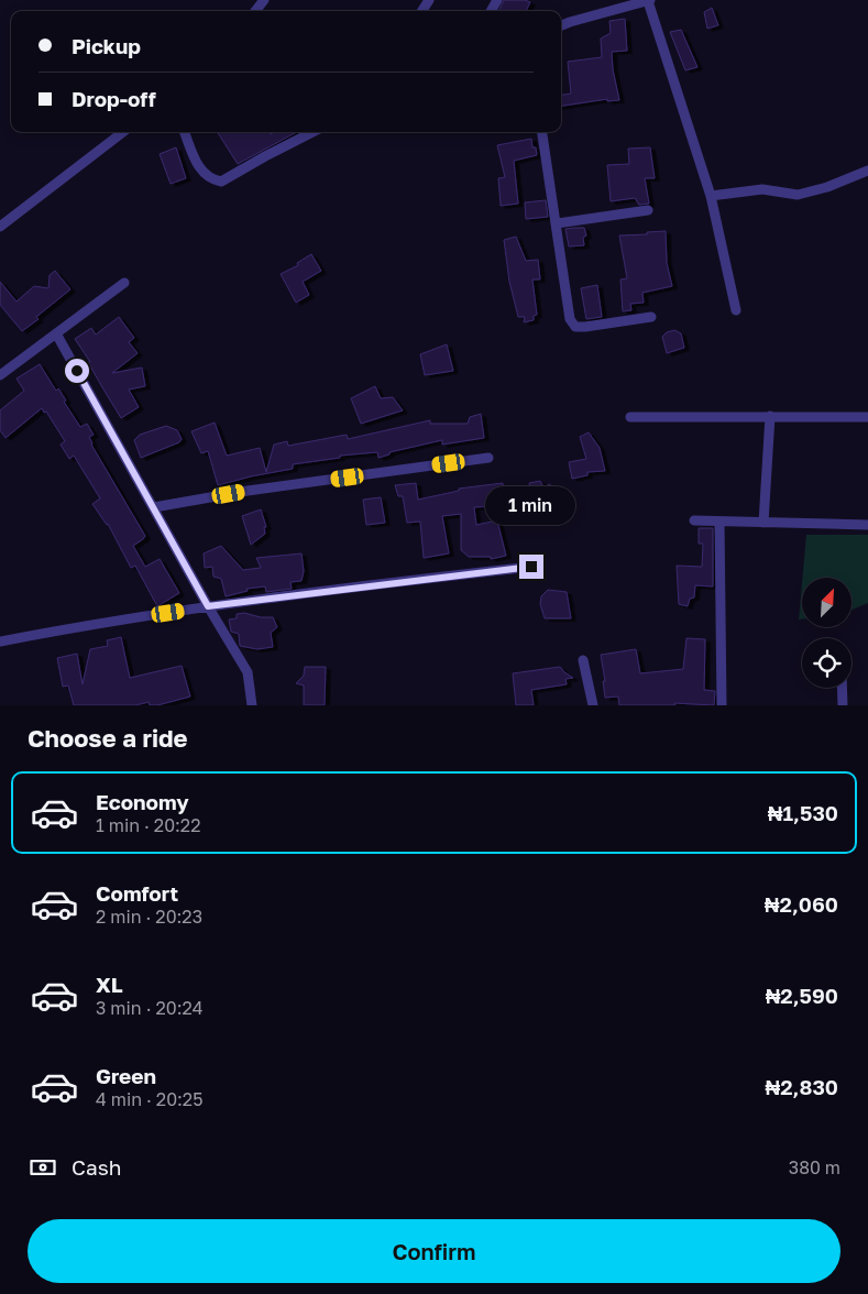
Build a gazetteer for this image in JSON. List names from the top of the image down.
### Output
{
  "north": "top right",
  "page": {
    "banner": ["Pickup", "Drop-off"],
    "bubble": "1 min",
    "heading": "Choose a ride",
    "list": [
      {
        "name": "Economy",
        "note": "1 min · 20:22",
        "value": "₦1,530"
      },
      {
        "name": "Comfort",
        "note": "2 min · 20:23",
        "value": "₦2,060"
      },
      {
        "name": "XL",
        "note": "3 min · 20:24",
        "value": "₦2,590"
      },
      {
        "name": "Green",
        "note": "4 min · 20:25",
        "value": "₦2,830"
      }
    ],
    "pay": ["Cash", "380 m"],
    "buttons": "Confirm"
  }
}
